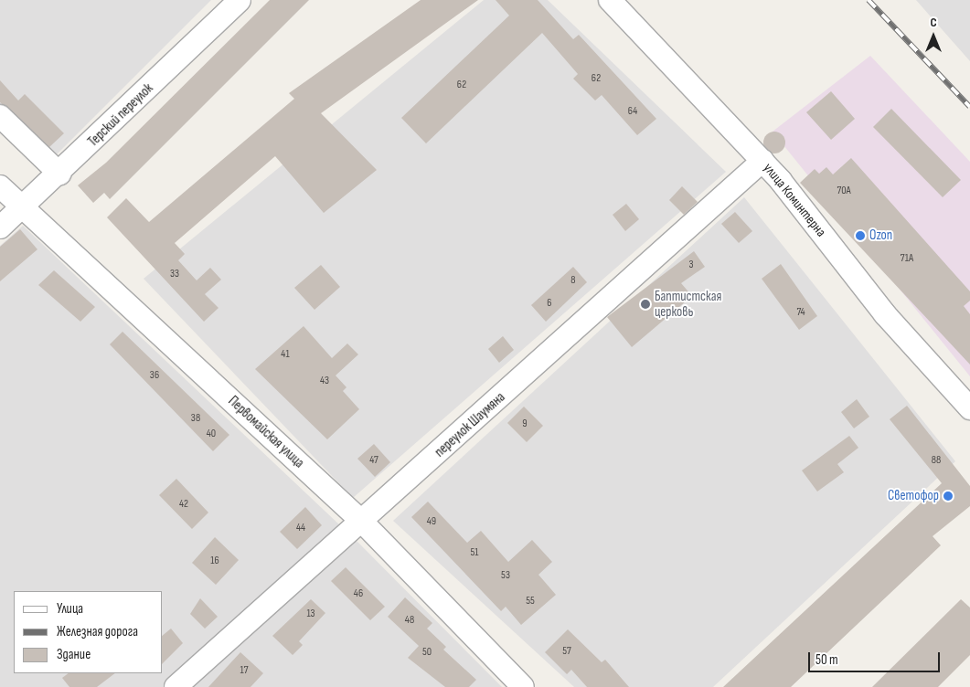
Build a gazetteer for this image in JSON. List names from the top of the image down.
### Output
{
  "streets": {
    "street": [
      "Терский переулок",
      "улица Коминтерна",
      "переулок Шаумяна",
      "Первомайская улица"
    ]
  },
  "crossings": [
    ["Терский переулок", "Первомайская улица"],
    ["улица Коминтерна", "переулок Шаумяна"],
    ["переулок Шаумяна", "Первомайская улица"]
  ],
  "places": ["Ozon", "Баптистская церковь", "Светофор"],
  "house_numbers": [
    "62",
    "62",
    "64",
    "70А",
    "71А",
    "3",
    "33",
    "8",
    "6",
    "74",
    "41",
    "36",
    "43",
    "38",
    "9",
    "40",
    "47",
    "88",
    "42",
    "49",
    "44",
    "51",
    "16",
    "53",
    "46",
    "55",
    "13",
    "48",
    "57",
    "50",
    "17"
  ],
  "legend": ["Улица", "Железная дорога", "Здание"],
  "scale_bar": "50 m",
  "north": "top"
}
